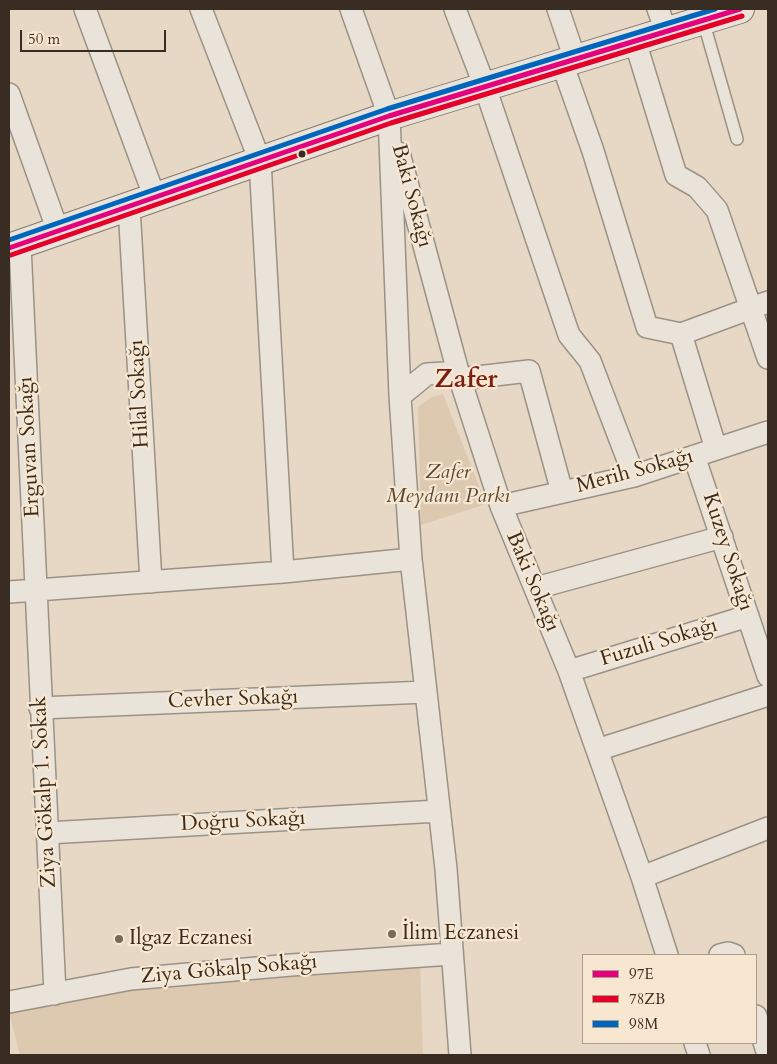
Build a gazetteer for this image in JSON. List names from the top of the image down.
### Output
{
  "streets": {
    "street": [
      "Baki Sokağı",
      "Hilal Sokağı",
      "Erguvan Sokağı",
      "Merih Sokağı",
      "Kuzey Sokağı",
      "Fuzuli Sokağı",
      "Cevher Sokağı",
      "Ziya Gökalp 1. Sokak",
      "Doğru Sokağı",
      "Ziya Gökalp Sokağı"
    ]
  },
  "crossings": [
    ["Baki Sokağı", "Merih Sokağı"],
    ["Baki Sokağı", "Fuzuli Sokağı"],
    ["Erguvan Sokağı", "Ziya Gökalp 1. Sokak"],
    ["Merih Sokağı", "Kuzey Sokağı"],
    ["Kuzey Sokağı", "Fuzuli Sokağı"],
    ["Cevher Sokağı", "Ziya Gökalp 1. Sokak"],
    ["Ziya Gökalp 1. Sokak", "Doğru Sokağı"],
    ["Ziya Gökalp 1. Sokak", "Ziya Gökalp Sokağı"]
  ],
  "districts": ["Zafer"],
  "parks": ["Zafer Meydanı Parkı"],
  "places": ["İlim Eczanesi", "Ilgaz Eczanesi"],
  "lines": ["transit line 97E", "transit line 98M", "transit line 78ZB"],
  "legend": ["97E", "78ZB", "98M"],
  "scale_bar": "50 m"
}
